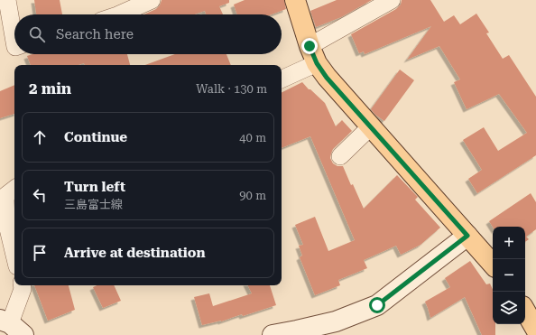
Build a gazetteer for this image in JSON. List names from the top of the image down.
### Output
{
  "page": {
    "search": "Search here",
    "heading": ["2 min", "Walk · 130 m"],
    "list": [
      ["Continue", "40 m"],
      ["Turn left", "三島富士線", "90 m"],
      "Arrive at destination"
    ],
    "map_buttons": ["+", "−"]
  }
}
